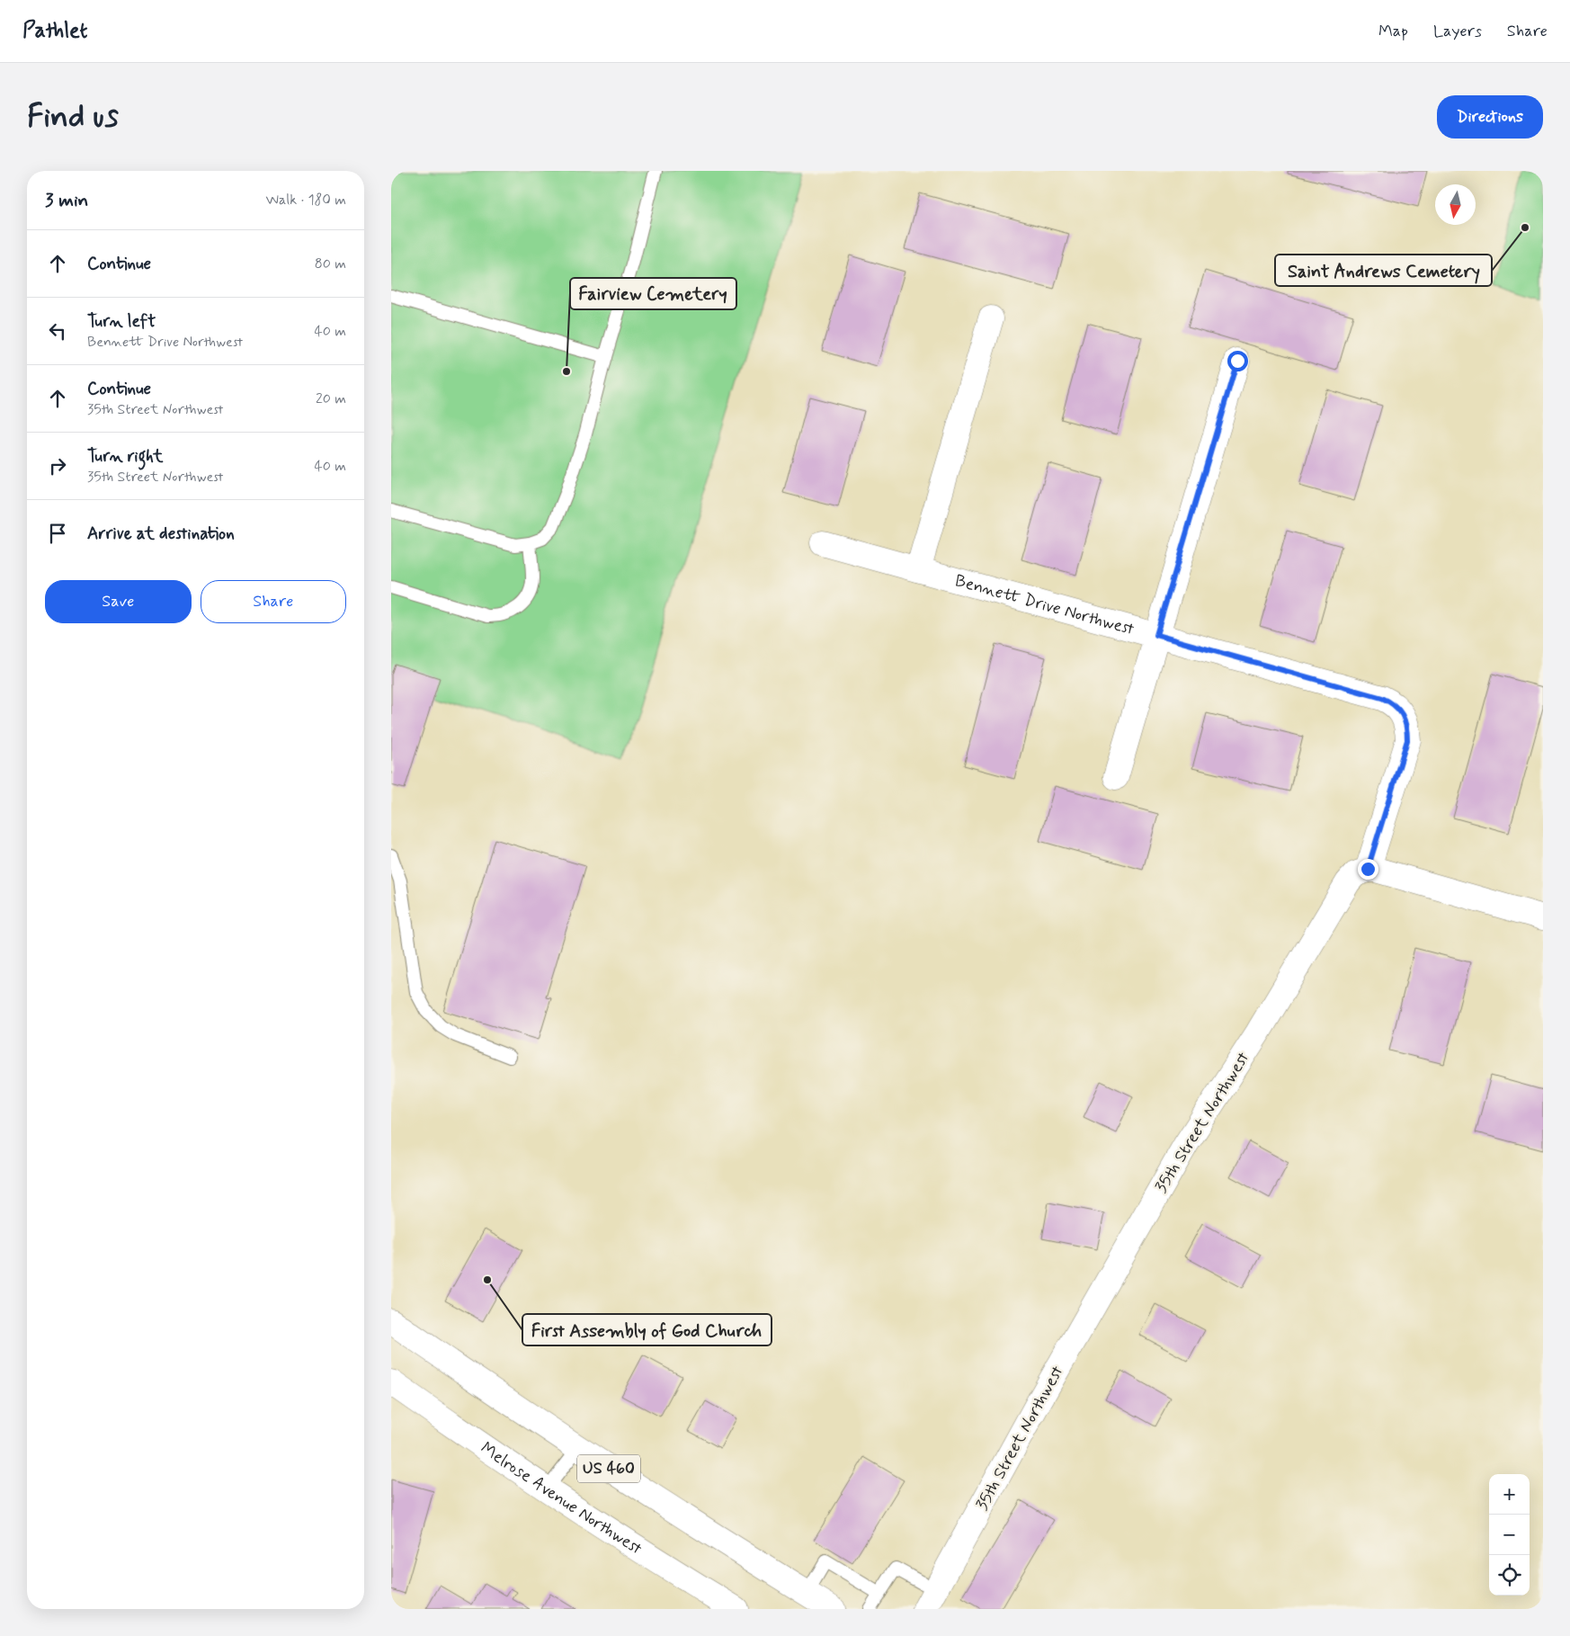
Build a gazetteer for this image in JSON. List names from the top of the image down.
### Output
{
  "streets": {
    "street": [
      "Bennett Drive Northwest",
      "35th Street Northwest",
      "US 460",
      "Melrose Avenue Northwest"
    ]
  },
  "crossings": [
    ["Bennett Drive Northwest", "35th Street Northwest"]
  ],
  "places": ["Saint Andrews Cemetery", "Fairview Cemetery", "First Assembly of God Church"],
  "north": "bottom",
  "page": {
    "header": "Pathlet",
    "nav": ["Map", "Layers", "Share"],
    "buttons": [
      "Directions",
      ["Save", "Share"]
    ],
    "title": "Find us",
    "heading": ["3 min", "Walk · 180 m"],
    "list": [
      ["Continue", "80 m"],
      ["Turn left", "Bennett Drive Northwest", "40 m"],
      ["Continue", "35th Street Northwest", "20 m"],
      ["Turn right", "35th Street Northwest", "40 m"],
      "Arrive at destination"
    ],
    "map_buttons": ["+", "−"]
  }
}
